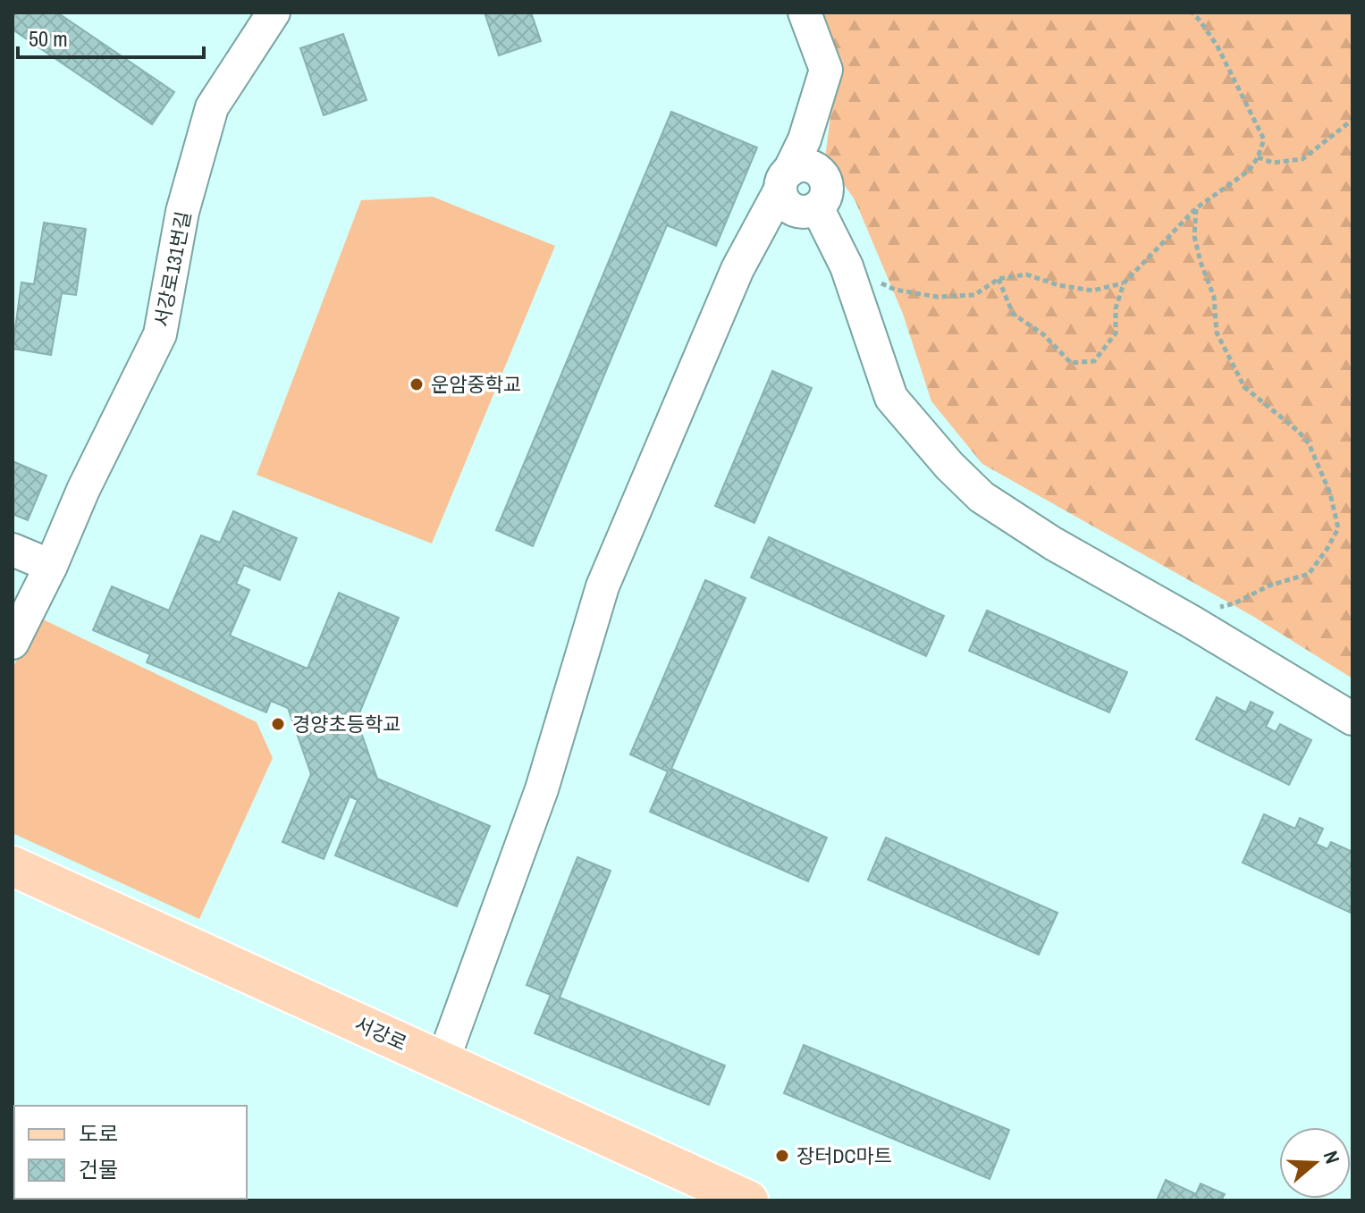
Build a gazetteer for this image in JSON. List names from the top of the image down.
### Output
{
  "streets": {
    "main road": ["서강로"],
    "street": ["서강로131번길"]
  },
  "places": ["운암중학교", "경양초등학교", "장터DC마트"],
  "legend": ["도로", "건물"],
  "scale_bar": "50 m",
  "north": "right"
}
